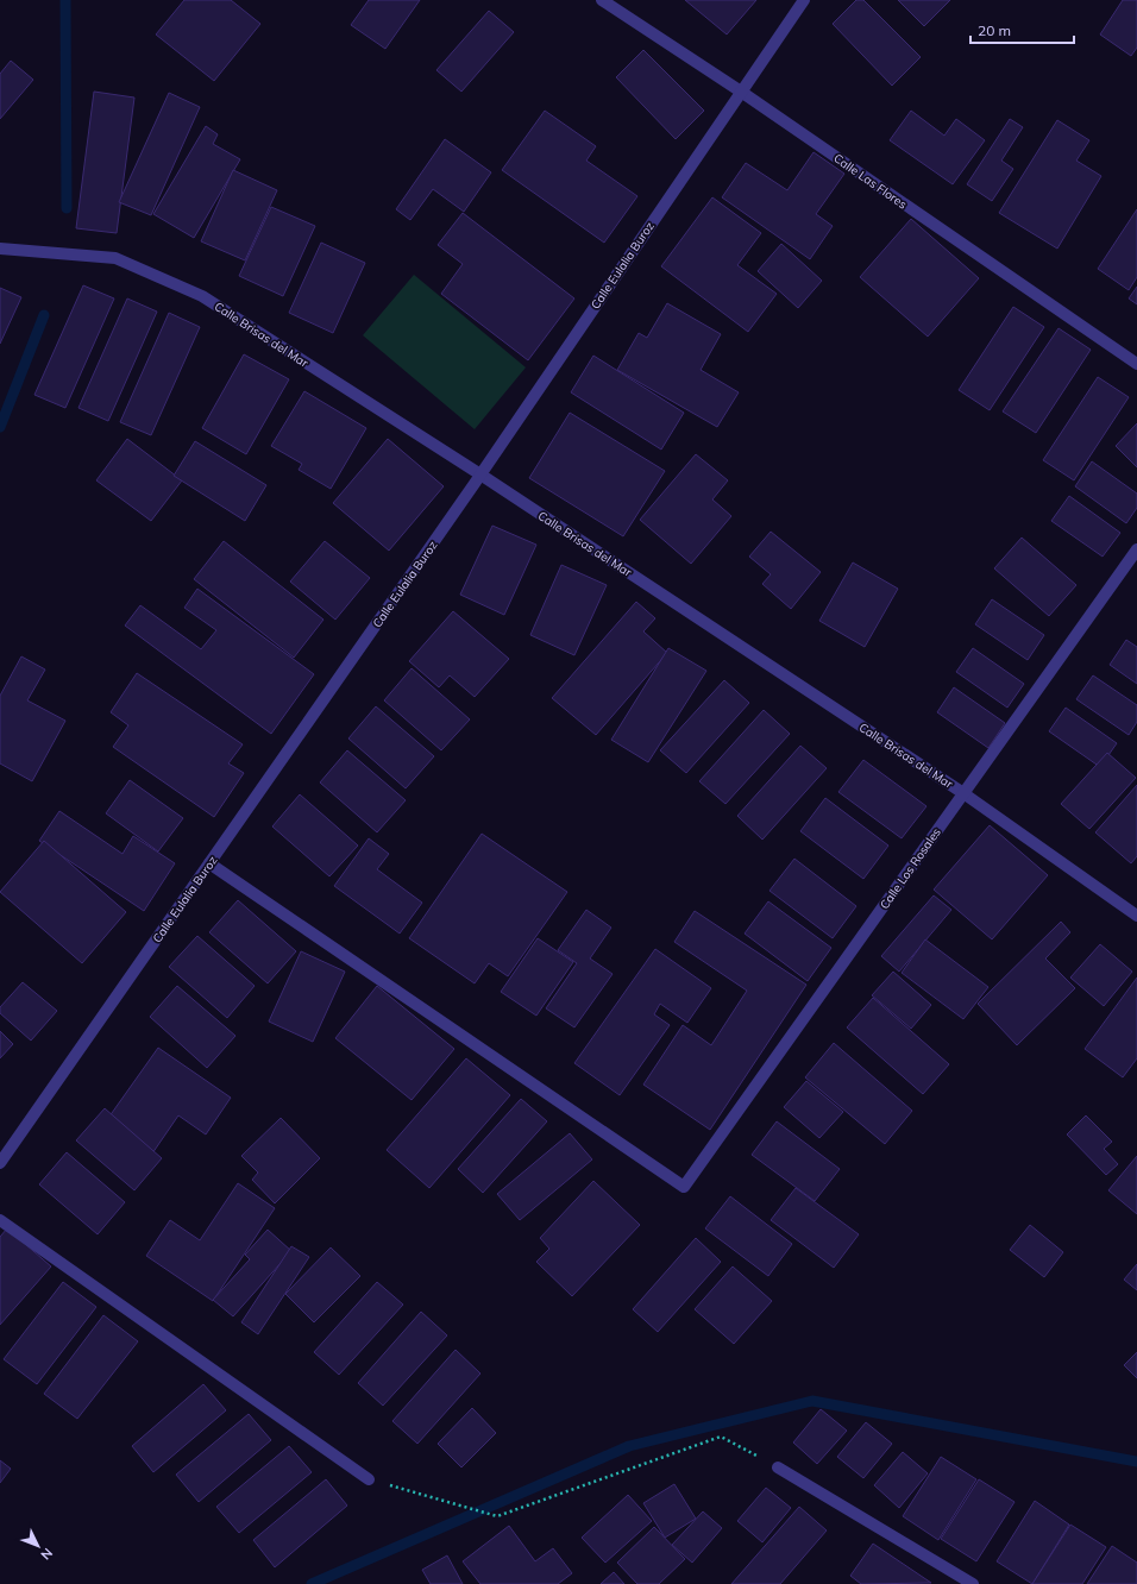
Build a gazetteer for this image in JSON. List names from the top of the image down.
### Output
{
  "streets": {
    "street": [
      "Calle Las Flores",
      "Calle Eulalia Buroz",
      "Calle Brisas del Mar",
      "Calle Los Rosales"
    ]
  },
  "crossings": [
    ["Calle Las Flores", "Calle Eulalia Buroz"],
    ["Calle Eulalia Buroz", "Calle Brisas del Mar"],
    ["Calle Eulalia Buroz", "Calle Los Rosales"],
    ["Calle Brisas del Mar", "Calle Los Rosales"]
  ],
  "scale_bar": "20 m",
  "north": "bottom right"
}
